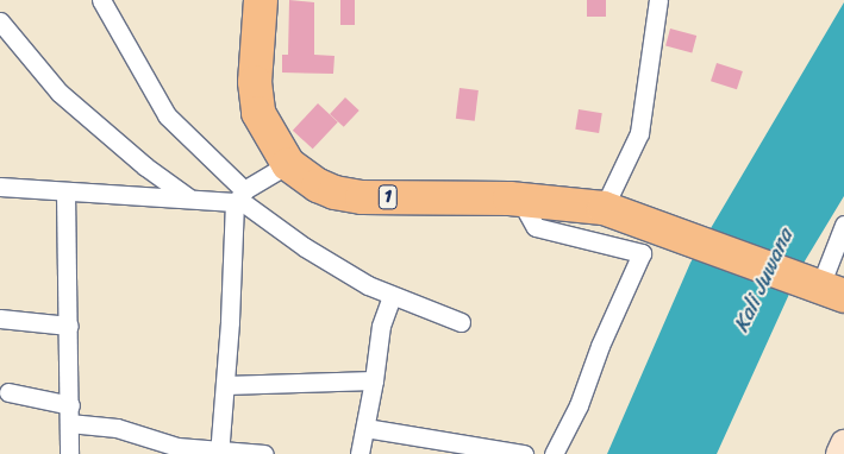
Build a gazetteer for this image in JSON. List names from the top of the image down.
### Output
{
  "streets": {
    "highway": ["1"]
  },
  "water": ["Kali Juwana"]
}
